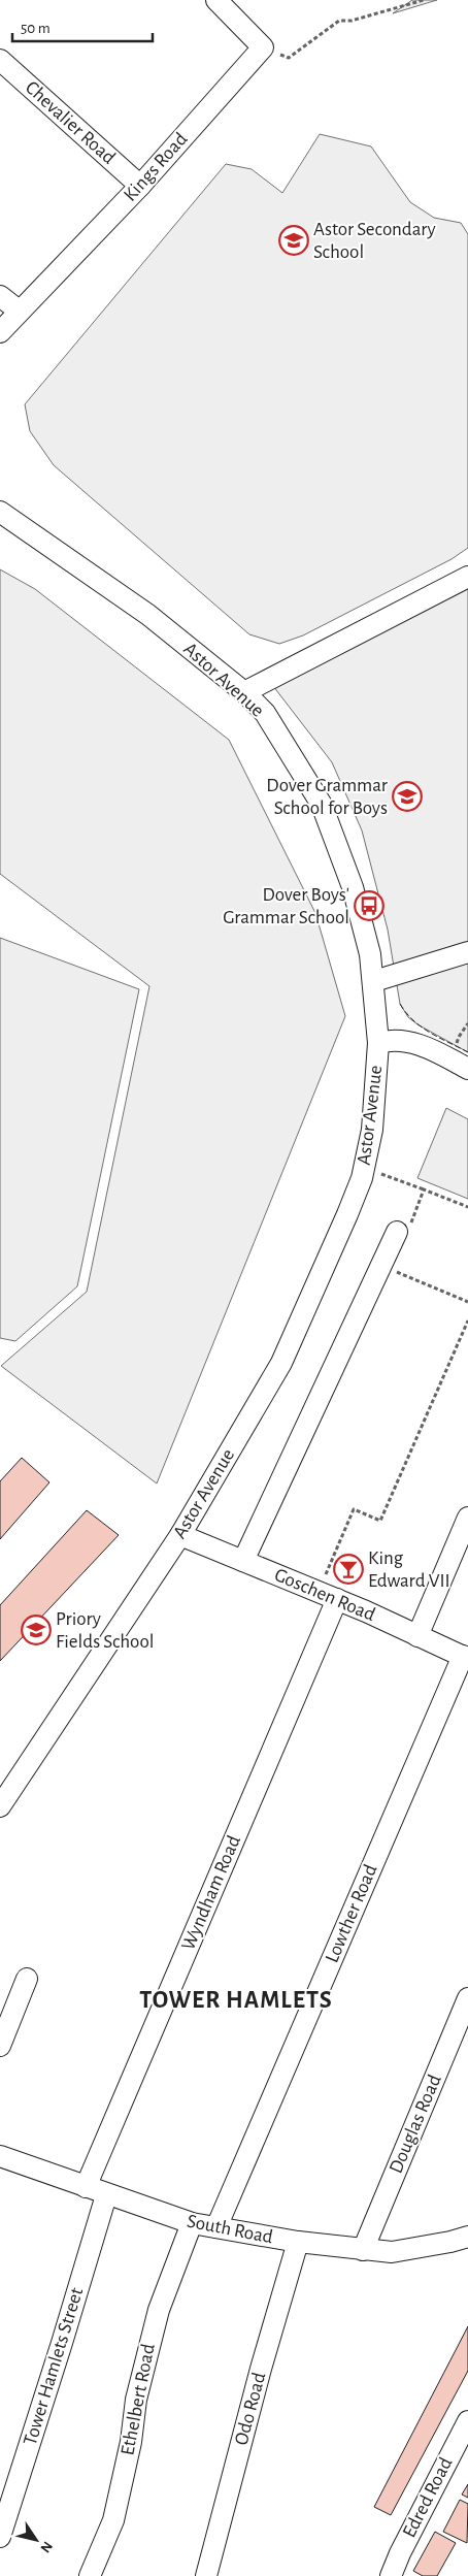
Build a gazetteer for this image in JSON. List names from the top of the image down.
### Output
{
  "streets": {
    "street": [
      "Chevalier Road",
      "Kings Road",
      "Astor Avenue",
      "Goschen Road",
      "Wyndham Road",
      "Lowther Road",
      "Douglas Road",
      "South Road",
      "Tower Hamlets Street",
      "Ethelbert Road",
      "Odo Road",
      "Edred Road"
    ]
  },
  "crossings": [
    ["Chevalier Road", "Kings Road"],
    ["Astor Avenue", "Goschen Road"],
    ["Goschen Road", "Wyndham Road"],
    ["Goschen Road", "Lowther Road"],
    ["Wyndham Road", "South Road"],
    ["Lowther Road", "South Road"],
    ["Douglas Road", "South Road"],
    ["South Road", "Tower Hamlets Street"],
    ["South Road", "Ethelbert Road"],
    ["South Road", "Odo Road"]
  ],
  "districts": ["TOWER HAMLETS"],
  "places": {
    "school or university": ["Astor Secondary School", "Dover Grammar School for Boys", "Priory Fields School"],
    "bus stop": ["Dover Boys' Grammar School"],
    "bar": ["King Edward VII"]
  },
  "scale_bar": "50 m",
  "north": "bottom right"
}
